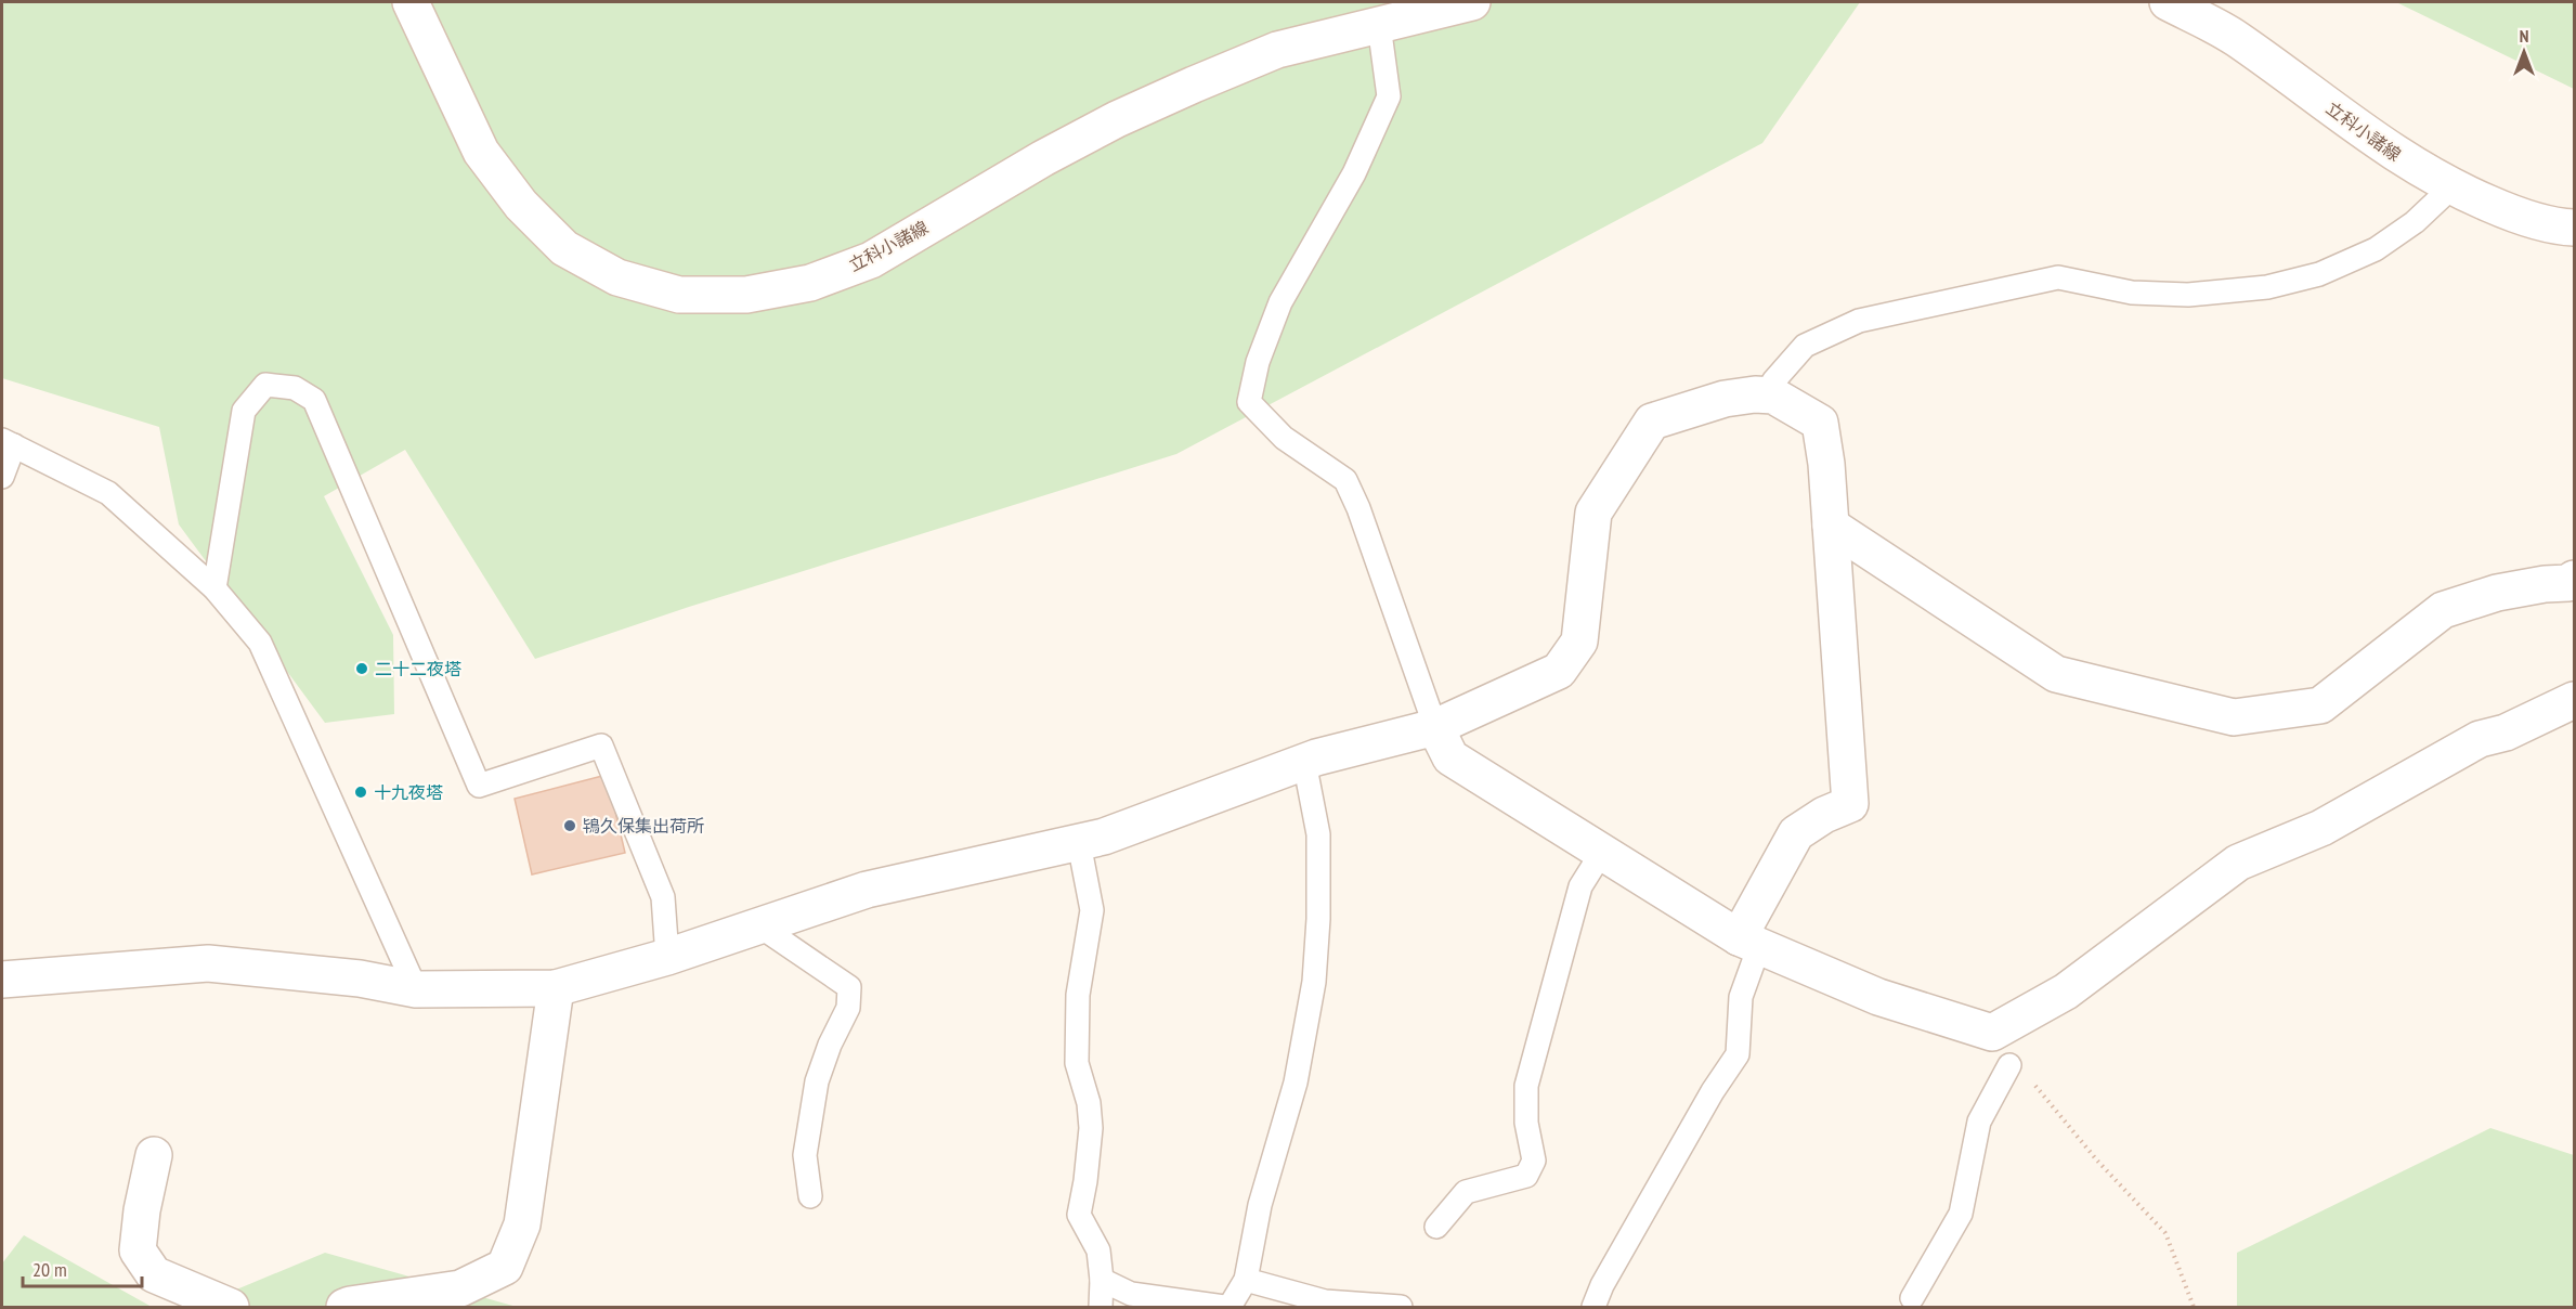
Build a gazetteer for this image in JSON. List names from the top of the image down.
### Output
{
  "streets": {
    "street": ["立科小諸線"]
  },
  "places": ["二十二夜塔", "十九夜塔", "鴇久保集出荷所"],
  "scale_bar": "20 m",
  "north": "top"
}
